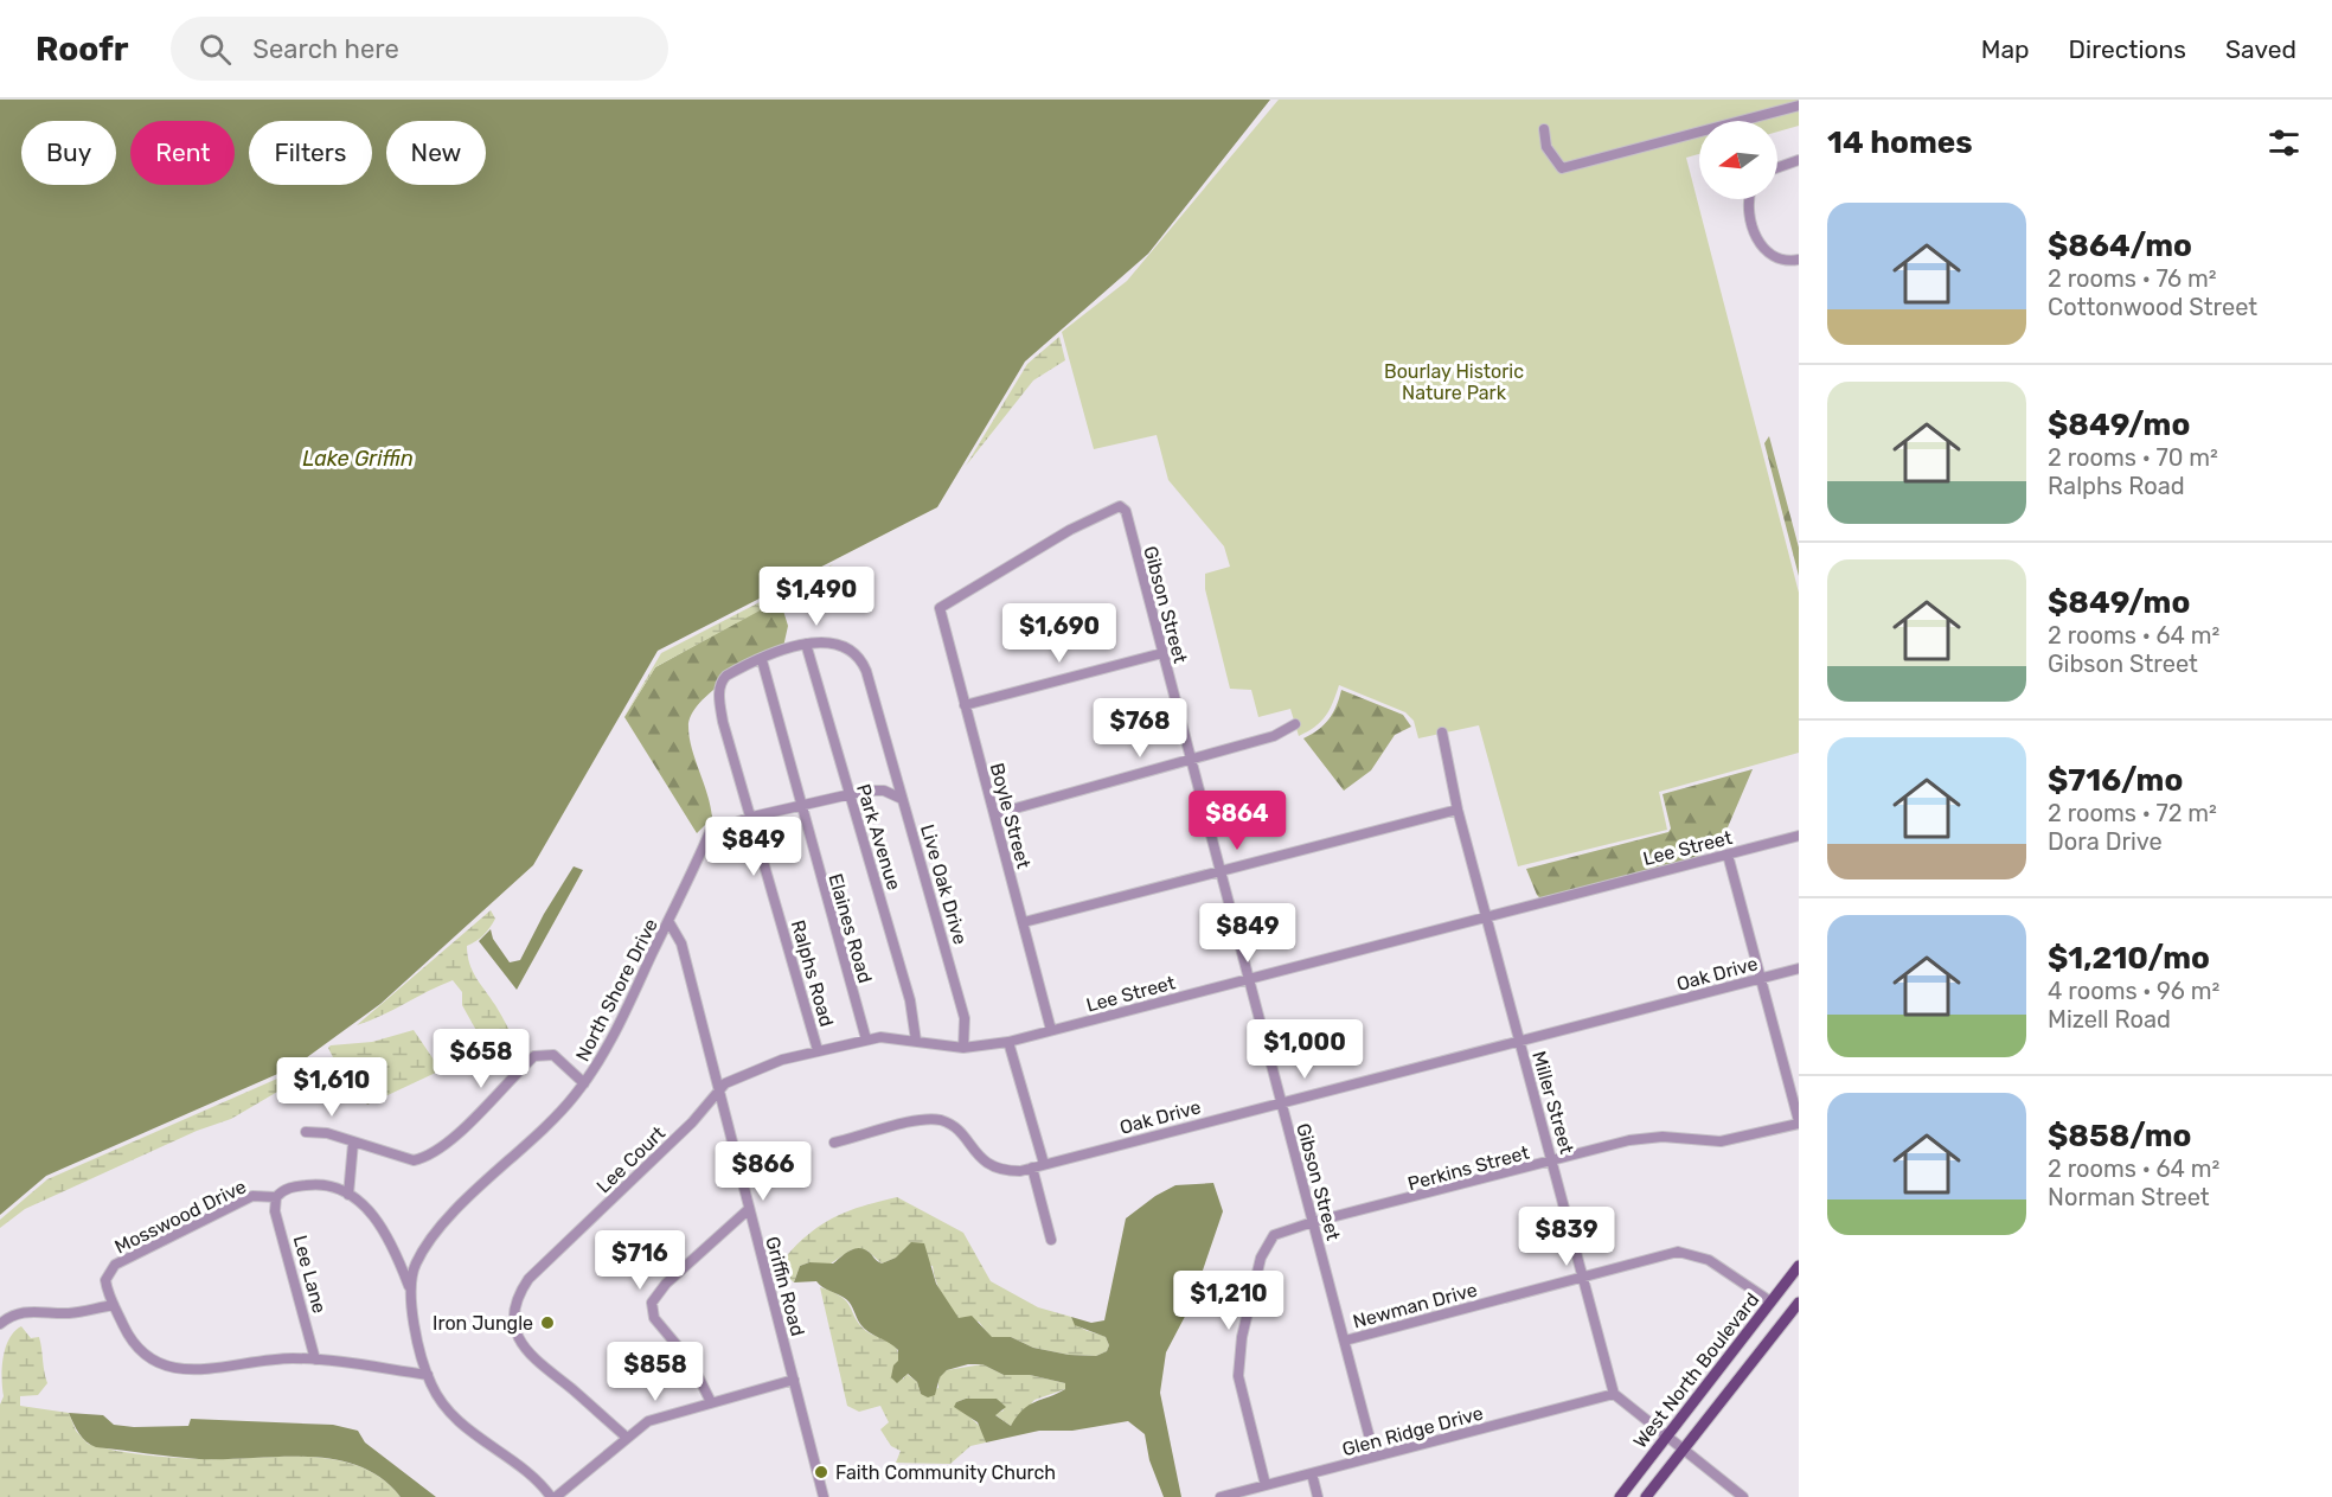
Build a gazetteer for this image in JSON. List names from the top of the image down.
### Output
{
  "streets": {
    "main road": ["West North Boulevard"],
    "street": [
      "Gibson Street",
      "Boyle Street",
      "Park Avenue",
      "Lee Street",
      "Live Oak Drive",
      "Elaines Road",
      "Ralphs Road",
      "Oak Drive",
      "North Shore Drive",
      "Miller Street",
      "Lee Court",
      "Perkins Street",
      "Mosswood Drive",
      "Lee Lane",
      "Griffin Road",
      "Newman Drive",
      "Glen Ridge Drive"
    ]
  },
  "crossings": [
    ["Gibson Street", "Boyle Street"],
    ["Gibson Street", "Lee Street"],
    ["Gibson Street", "Oak Drive"],
    ["Gibson Street", "Perkins Street"],
    ["Gibson Street", "Newman Drive"],
    ["Gibson Street", "Glen Ridge Drive"],
    ["Boyle Street", "Lee Street"],
    ["Park Avenue", "Lee Street"],
    ["Park Avenue", "Live Oak Drive"],
    ["Park Avenue", "North Shore Drive"],
    ["Lee Street", "Live Oak Drive"],
    ["Lee Street", "Elaines Road"],
    ["Lee Street", "Ralphs Road"],
    ["Lee Street", "Miller Street"],
    ["Lee Street", "Lee Court"],
    ["Lee Street", "Griffin Road"],
    ["Live Oak Drive", "North Shore Drive"],
    ["Elaines Road", "Ralphs Road"],
    ["Elaines Road", "North Shore Drive"],
    ["Ralphs Road", "North Shore Drive"],
    ["Oak Drive", "Miller Street"],
    ["North Shore Drive", "Mosswood Drive"],
    ["North Shore Drive", "Griffin Road"],
    ["Miller Street", "Perkins Street"],
    ["Miller Street", "Newman Drive"],
    ["Miller Street", "Glen Ridge Drive"],
    ["Lee Court", "Griffin Road"],
    ["Perkins Street", "Glen Ridge Drive"],
    ["Mosswood Drive", "Lee Lane"],
    ["Newman Drive", "West North Boulevard"]
  ],
  "water": ["Lake Griffin"],
  "parks": ["Bourlay Historic Nature Park"],
  "places": ["Iron Jungle", "Faith Community Church"],
  "north": "left",
  "page": {
    "header": "Roofr",
    "search": "Search here",
    "nav": ["Map", "Directions", "Saved"],
    "heading": "14 homes",
    "chip": [
      "Buy",
      "Rent",
      "Filters",
      "New"
    ],
    "list": [
      {
        "name": "$864/mo",
        "note": "2 rooms · 76 m² · Cottonwood Street"
      },
      {
        "name": "$849/mo",
        "note": "2 rooms · 70 m² · Ralphs Road"
      },
      {
        "name": "$849/mo",
        "note": "2 rooms · 64 m² · Gibson Street"
      },
      {
        "name": "$716/mo",
        "note": "2 rooms · 72 m² · Dora Drive"
      },
      {
        "name": "$1,210/mo",
        "note": "4 rooms · 96 m² · Mizell Road"
      },
      {
        "name": "$858/mo",
        "note": "2 rooms · 64 m² · Norman Street"
      }
    ],
    "price": [
      "$1,490",
      "$1,690",
      "$768",
      "$864",
      "$849",
      "$849",
      "$1,000",
      "$658",
      "$1,610",
      "$866",
      "$839",
      "$716",
      "$1,210",
      "$858"
    ]
  }
}
